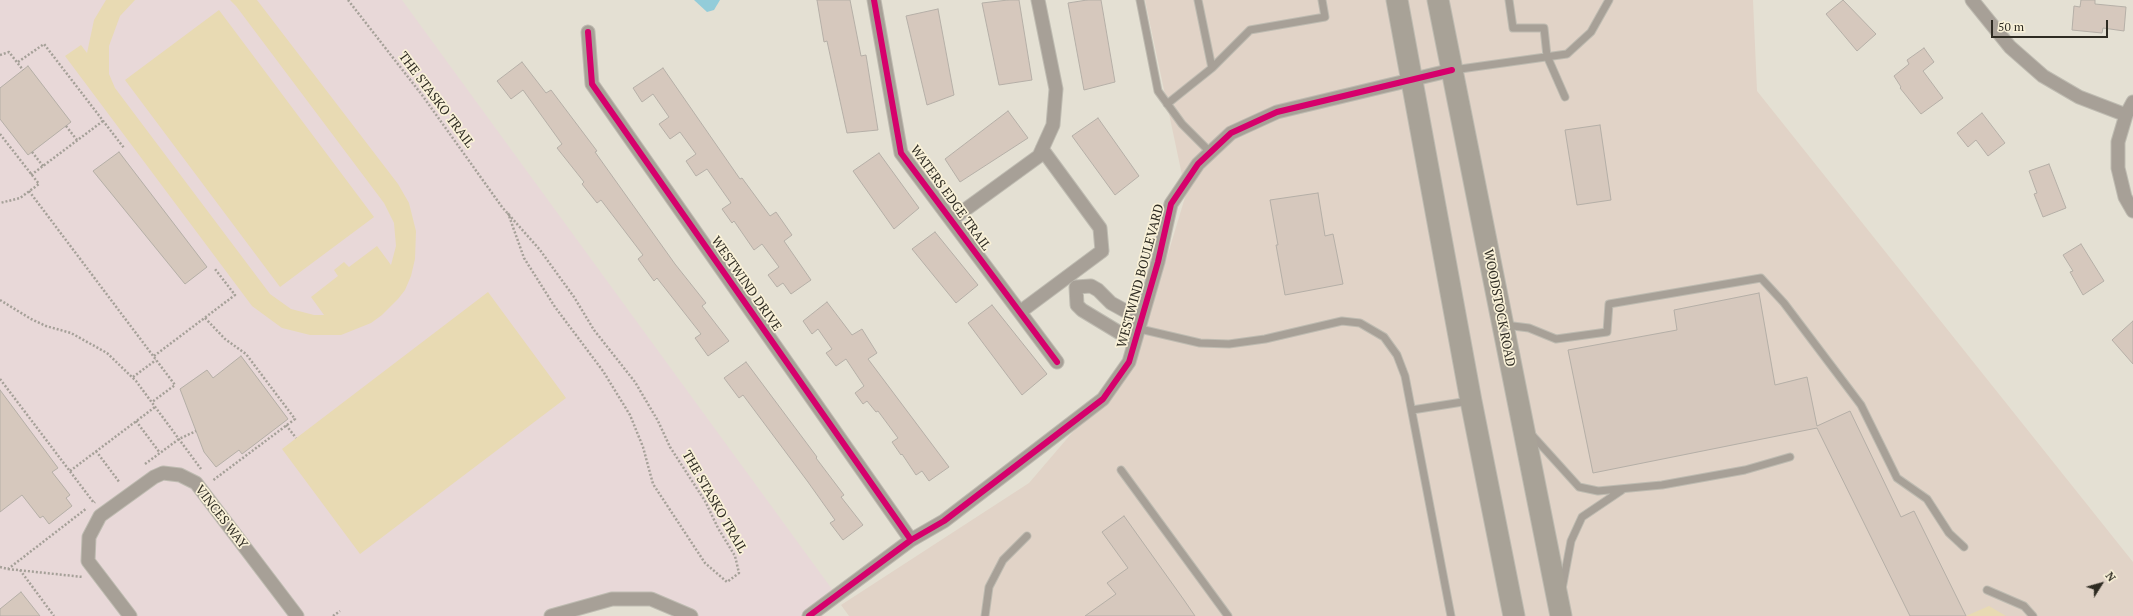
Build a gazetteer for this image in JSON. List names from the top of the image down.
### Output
{
  "streets": {
    "main road": ["WOODSTOCK ROAD"],
    "street": [
      "WATERS EDGE TRAIL",
      "WESTWIND BOULEVARD",
      "WESTWIND DRIVE",
      "VINCES WAY"
    ],
    "path": ["THE STASKO TRAIL"]
  },
  "crossings": [
    ["WESTWIND BOULEVARD", "WESTWIND DRIVE"],
    ["WESTWIND BOULEVARD", "WOODSTOCK ROAD"]
  ],
  "scale_bar": "50 m",
  "north": "top right"
}
